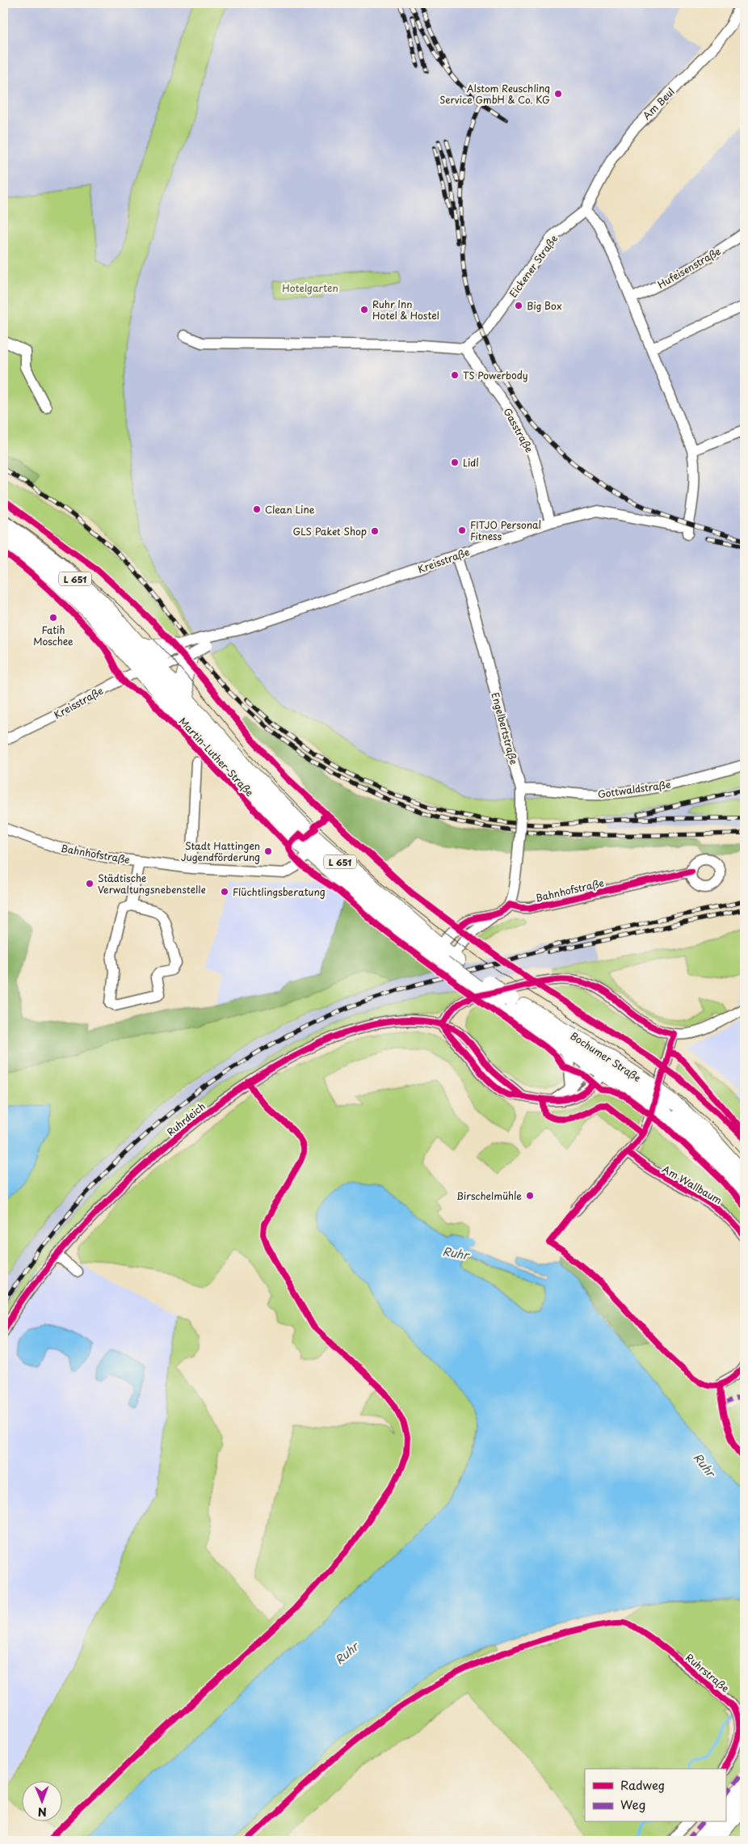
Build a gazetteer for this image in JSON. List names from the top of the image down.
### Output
{
  "streets": {
    "main road": ["L 651", "Martin-Luther-Straße", "Bochumer Straße"],
    "street": [
      "Am Beul",
      "Eickener Straße",
      "Hufeisenstraße",
      "Gasstraße",
      "Kreisstraße",
      "Engelbertstraße",
      "Gottwaldstraße",
      "Bahnhofstraße",
      "Ruhrdeich",
      "Am Wallbaum",
      "Ruhrstraße"
    ]
  },
  "crossings": [
    ["Am Beul", "Eickener Straße"],
    ["Eickener Straße", "Gasstraße"],
    ["Gasstraße", "Kreisstraße"],
    ["Kreisstraße", "Engelbertstraße"],
    ["Kreisstraße", "Martin-Luther-Straße"],
    ["Engelbertstraße", "Gottwaldstraße"],
    ["Engelbertstraße", "Bahnhofstraße"],
    ["Martin-Luther-Straße", "Bahnhofstraße"],
    ["Martin-Luther-Straße", "Bochumer Straße"],
    ["Bochumer Straße", "Ruhrdeich"]
  ],
  "water": ["Ruhr"],
  "parks": ["Hotelgarten"],
  "places": [
    "Alstom Reuschling Service GmbH & Co. KG",
    "Big Box",
    "Ruhr Inn Hotel & Hostel",
    "TS Powerbody",
    "Lidl",
    "Clean Line",
    "FITJO Personal Fitness",
    "GLS Paket Shop",
    "Fatih Moschee",
    "Stadt Hattingen Jugendförderung",
    "Städtische Verwaltungsnebenstelle",
    "Flüchtlingsberatung",
    "Birschelmühle"
  ],
  "legend": ["Radweg", "Weg"],
  "north": "bottom"
}
